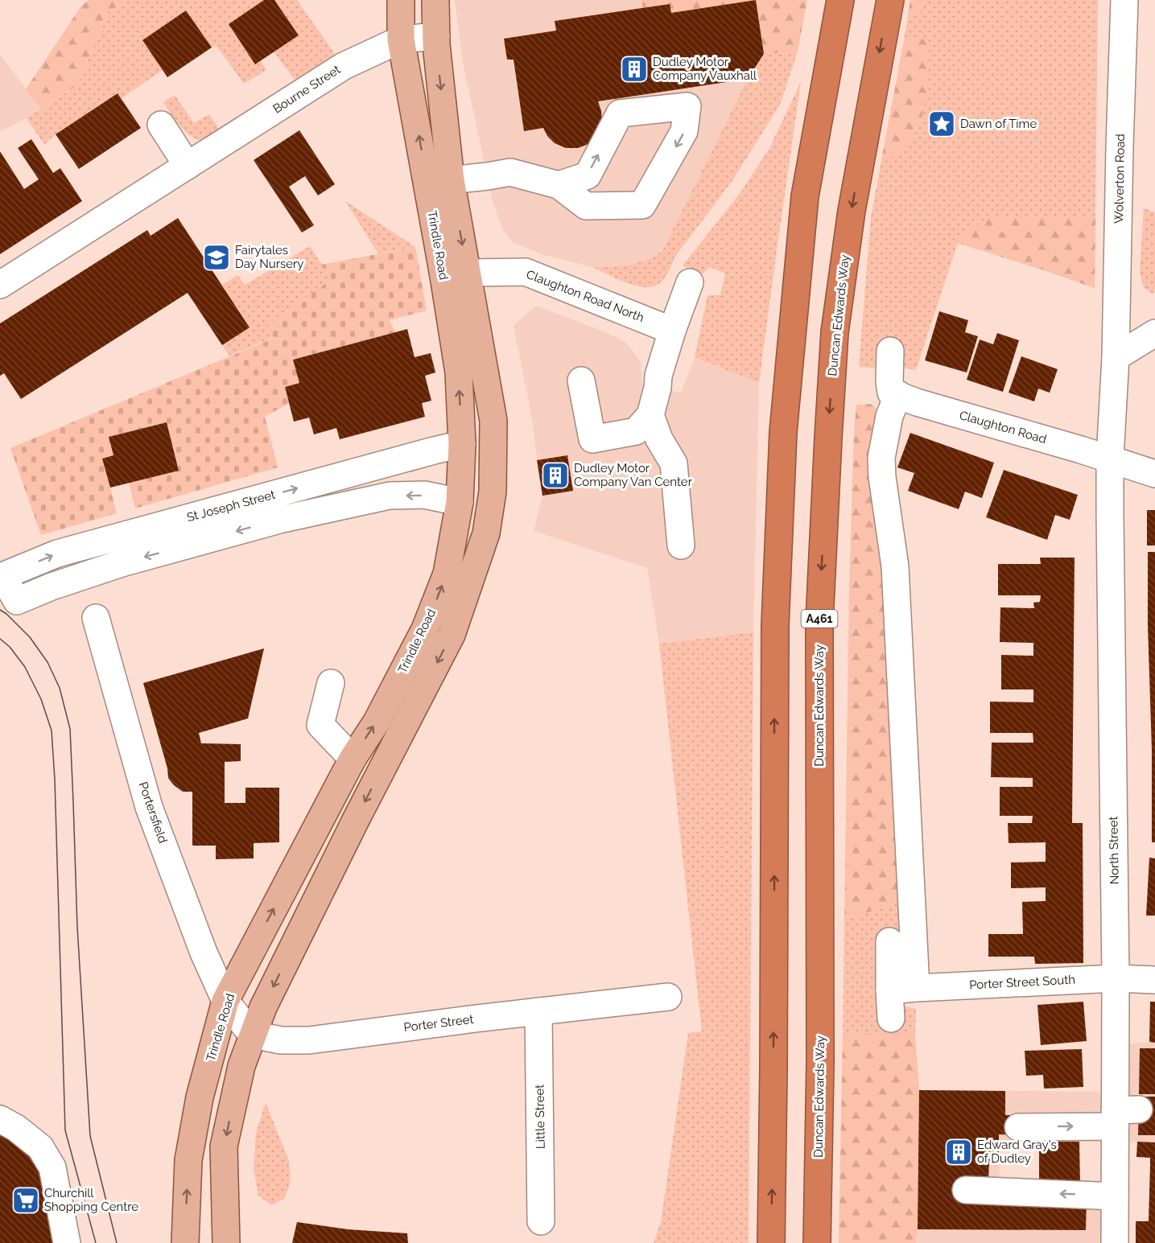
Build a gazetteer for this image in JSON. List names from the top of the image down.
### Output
{
  "streets": {
    "highway": ["Duncan Edwards Way", "A461"],
    "main road": ["Trindle Road"],
    "street": [
      "Bourne Street",
      "Wolverton Road",
      "Claughton Road North",
      "Claughton Road",
      "St Joseph Street",
      "Portersfield",
      "North Street",
      "Porter Street South",
      "Porter Street",
      "Little Street"
    ]
  },
  "crossings": [
    ["Bourne Street", "Trindle Road"],
    ["Wolverton Road", "Claughton Road"],
    ["Wolverton Road", "North Street"],
    ["Trindle Road", "Claughton Road North"],
    ["Trindle Road", "St Joseph Street"],
    ["Trindle Road", "Portersfield"],
    ["Trindle Road", "Porter Street"],
    ["Claughton Road", "North Street"],
    ["North Street", "Porter Street South"],
    ["Porter Street", "Little Street"]
  ],
  "places": {
    "building": ["Dudley Motor Company Vauxhall", "Dudley Motor Company Van Center", "Edward Gray's of Dudley"],
    "place": ["Dawn of Time"],
    "school or university": ["Fairytales Day Nursery"],
    "supermarket": ["Churchill Shopping Centre"]
  }
}
